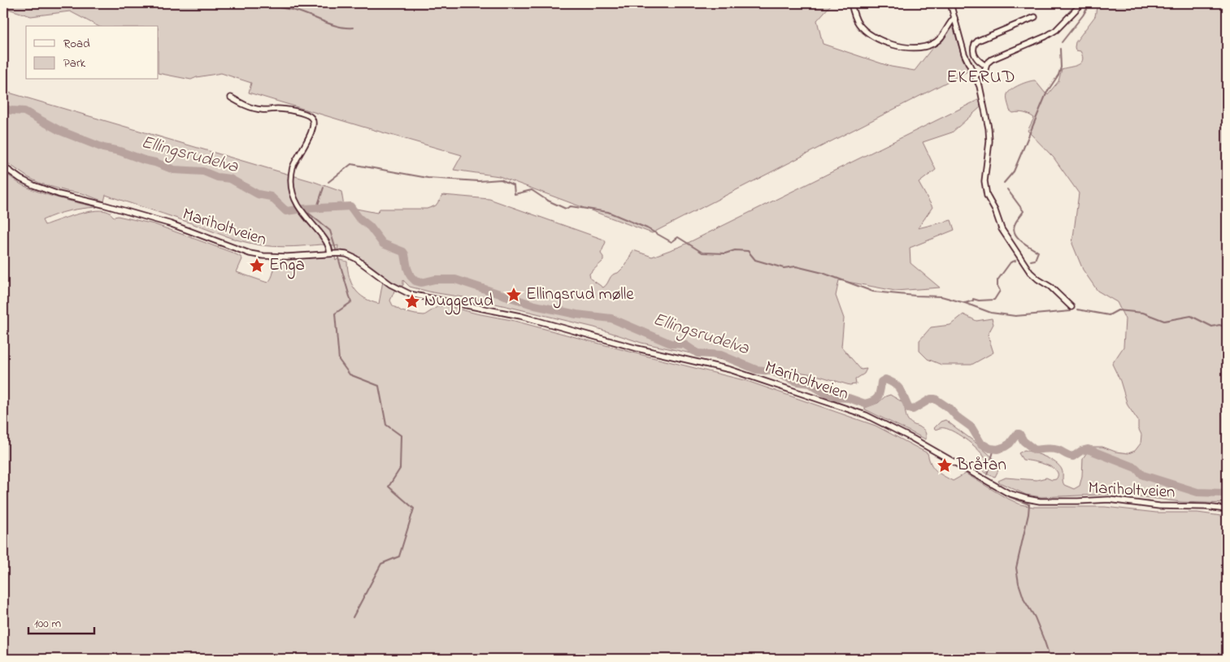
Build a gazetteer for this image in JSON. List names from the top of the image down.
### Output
{
  "streets": {
    "street": ["Mariholtveien"]
  },
  "districts": ["EKERUD"],
  "water": ["Ellingsrudelva"],
  "places": {
    "place": [
      "Enga",
      "Ellingsrud mølle",
      "Nuggerud",
      "Bråtan"
    ]
  },
  "legend": ["Road", "Park"],
  "scale_bar": "100 m"
}
